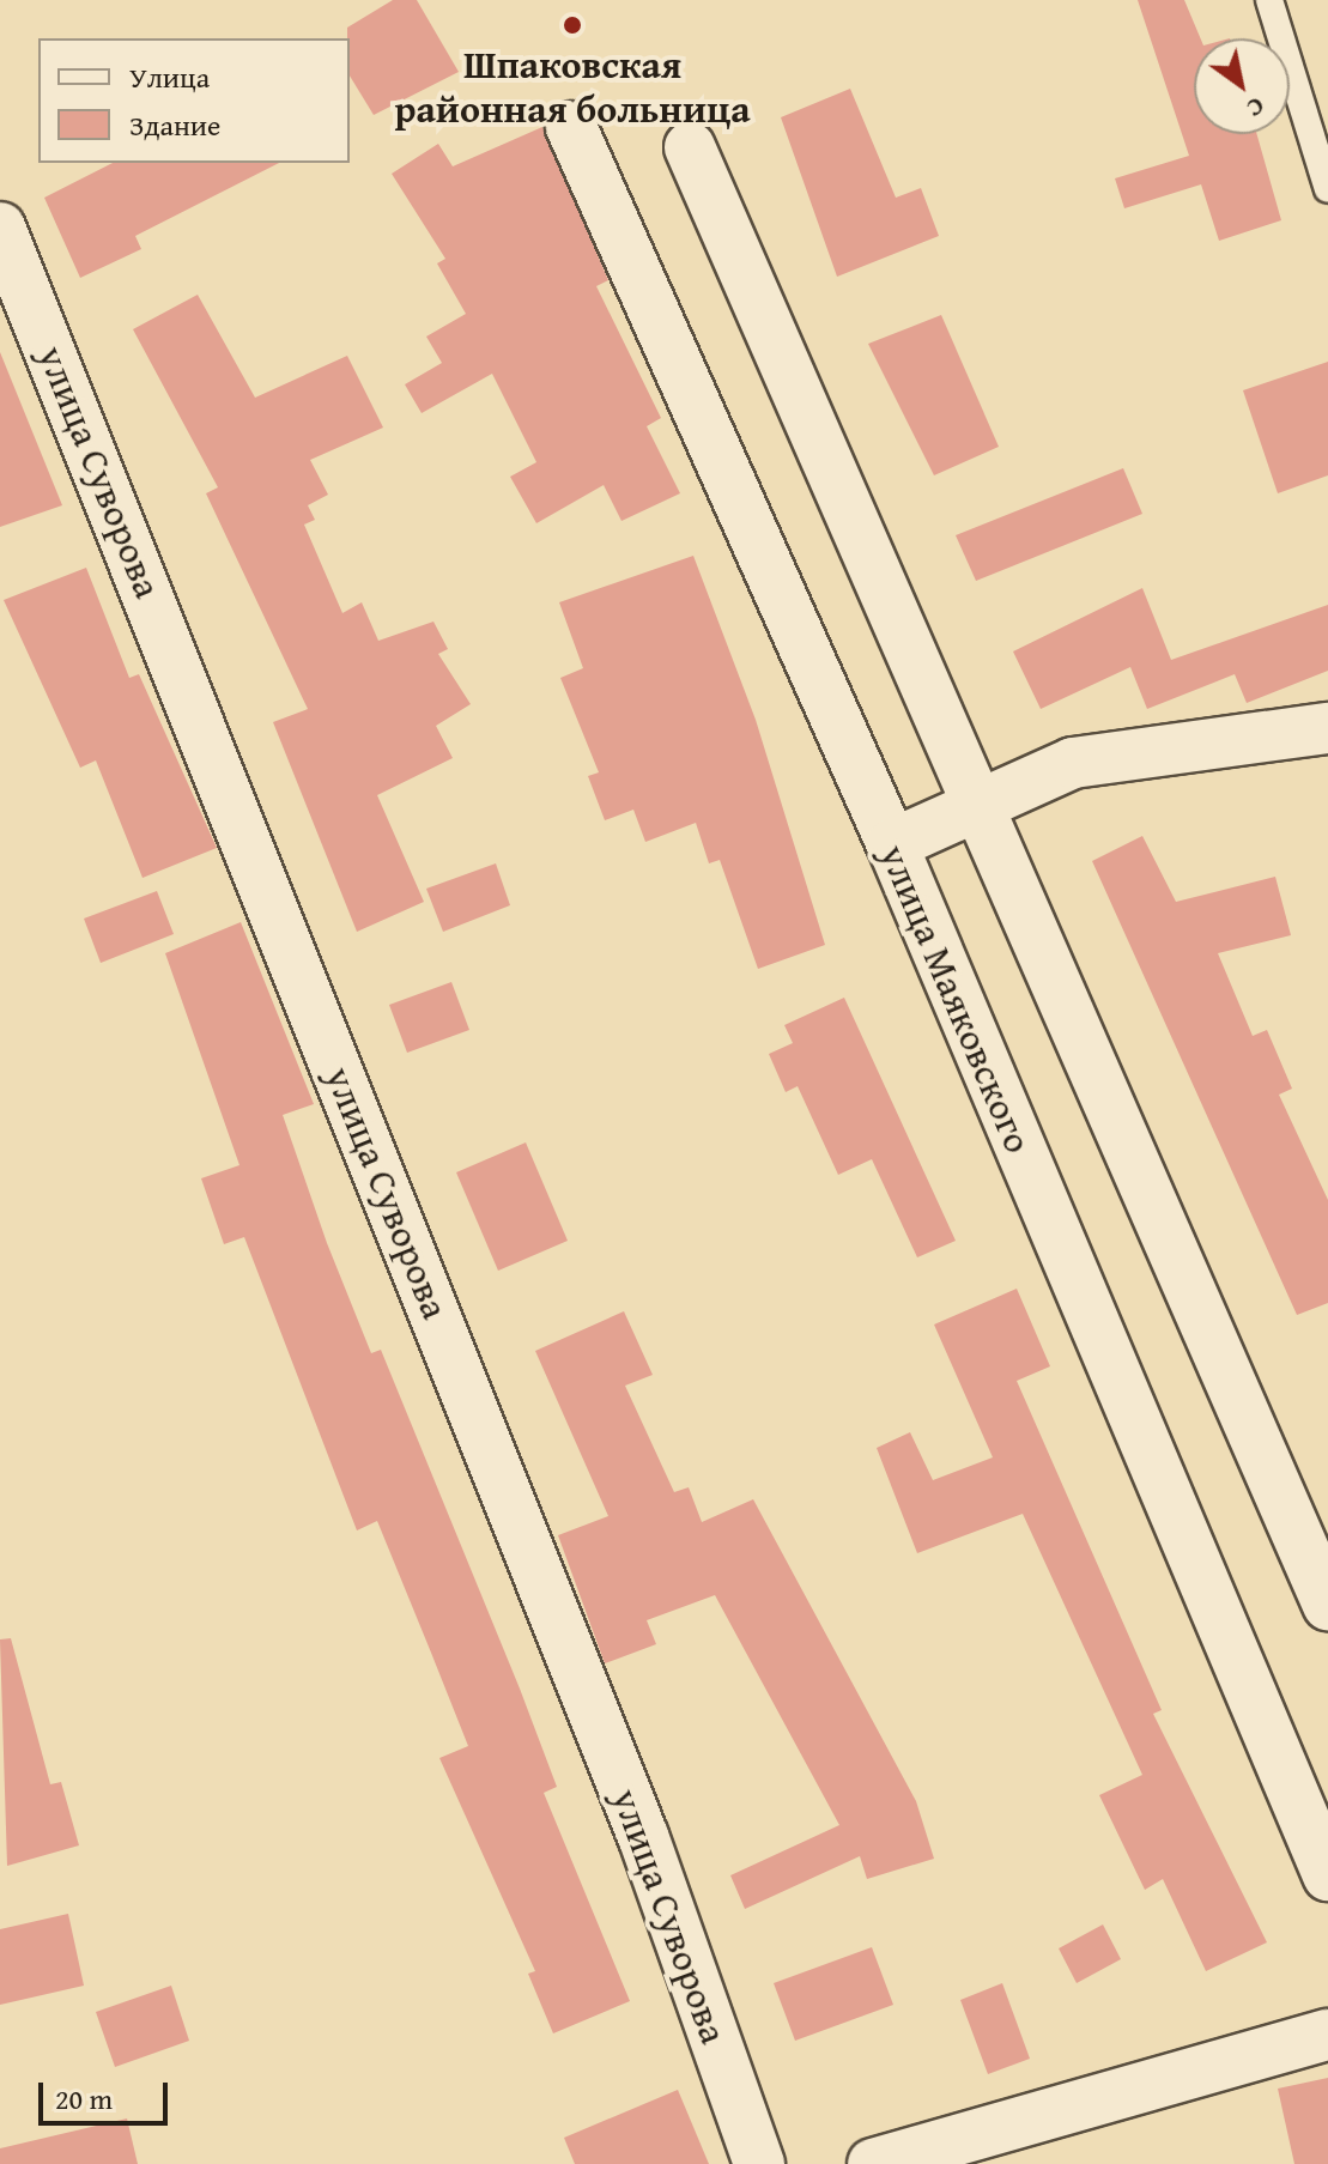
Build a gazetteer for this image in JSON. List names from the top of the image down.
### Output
{
  "streets": {
    "street": ["улица Суворова", "улица Маяковского"]
  },
  "places": ["Шпаковская районная больница"],
  "legend": ["Улица", "Здание"],
  "scale_bar": "20 m",
  "north": "bottom right"
}
